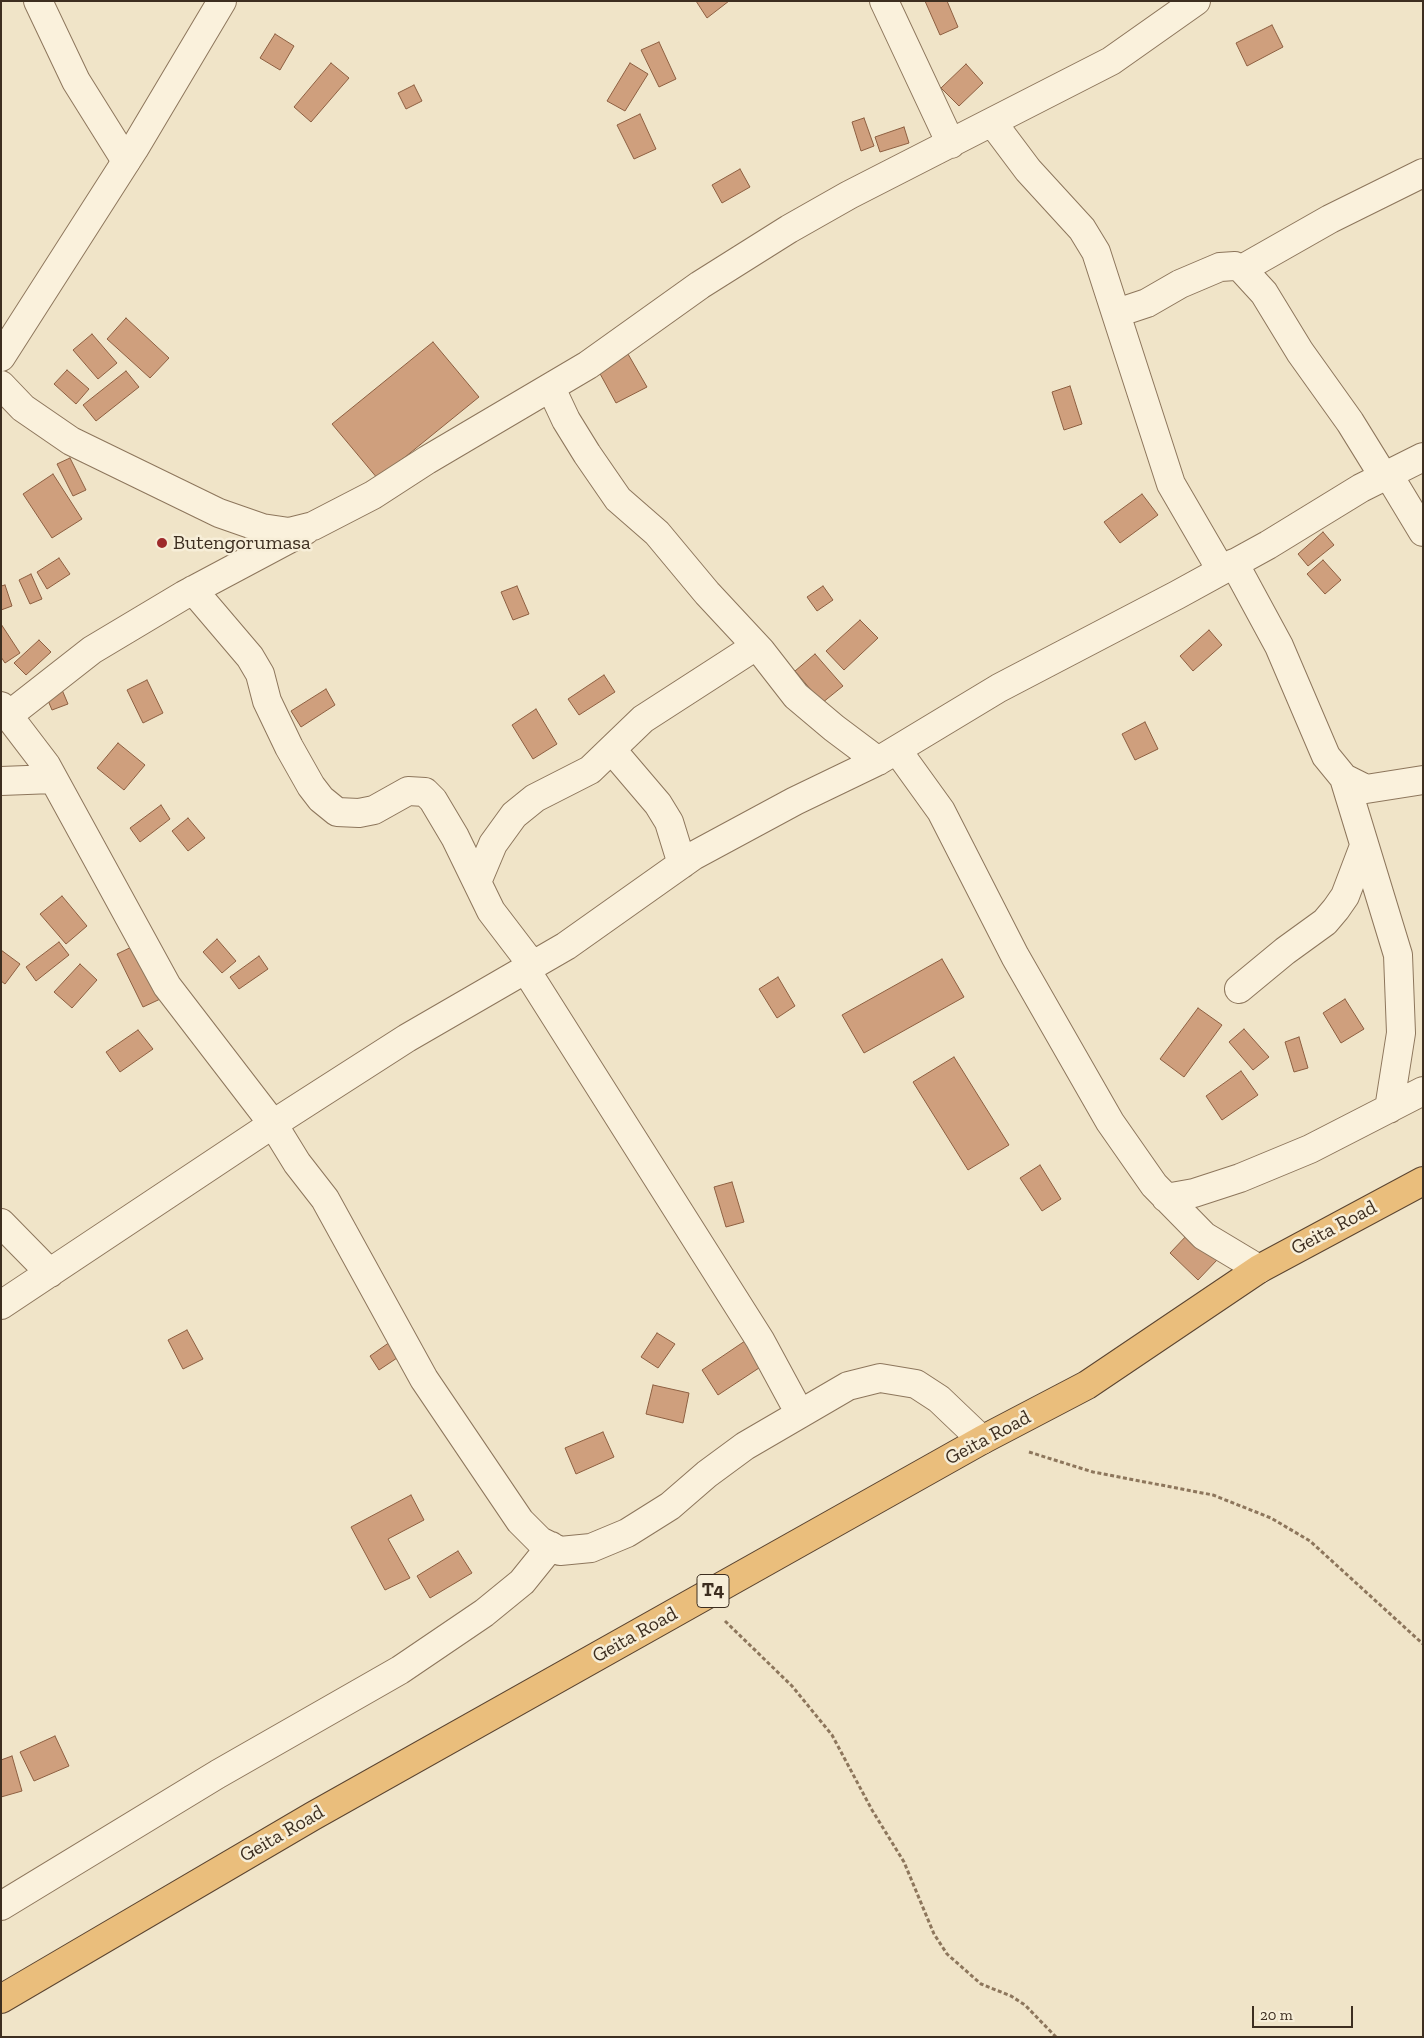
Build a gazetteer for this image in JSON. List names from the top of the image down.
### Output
{
  "streets": {
    "highway": ["Geita Road", "T4"]
  },
  "places": ["Butengorumasa"],
  "scale_bar": "20 m"
}
